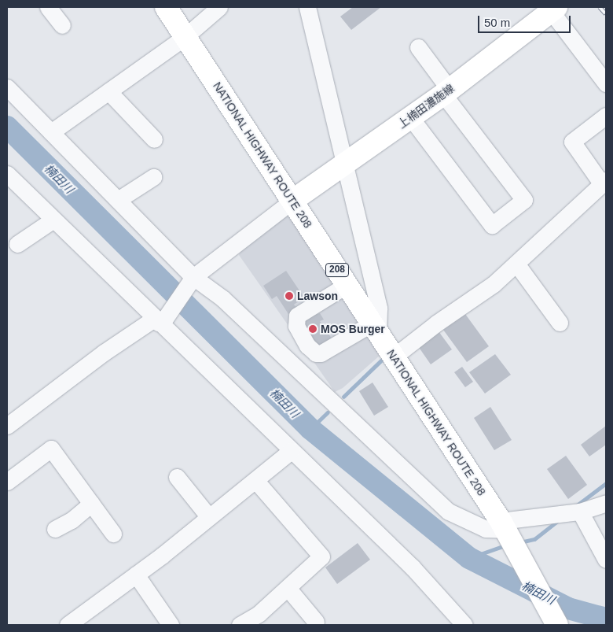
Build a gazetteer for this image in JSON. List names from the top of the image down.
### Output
{
  "streets": {
    "main road": ["上楠田濃施線", "NATIONAL HIGHWAY ROUTE 208", "208"]
  },
  "crossings": [
    ["上楠田濃施線", "NATIONAL HIGHWAY ROUTE 208"]
  ],
  "water": ["楠田川"],
  "places": ["Lawson", "MOS Burger"],
  "scale_bar": "50 m"
}
